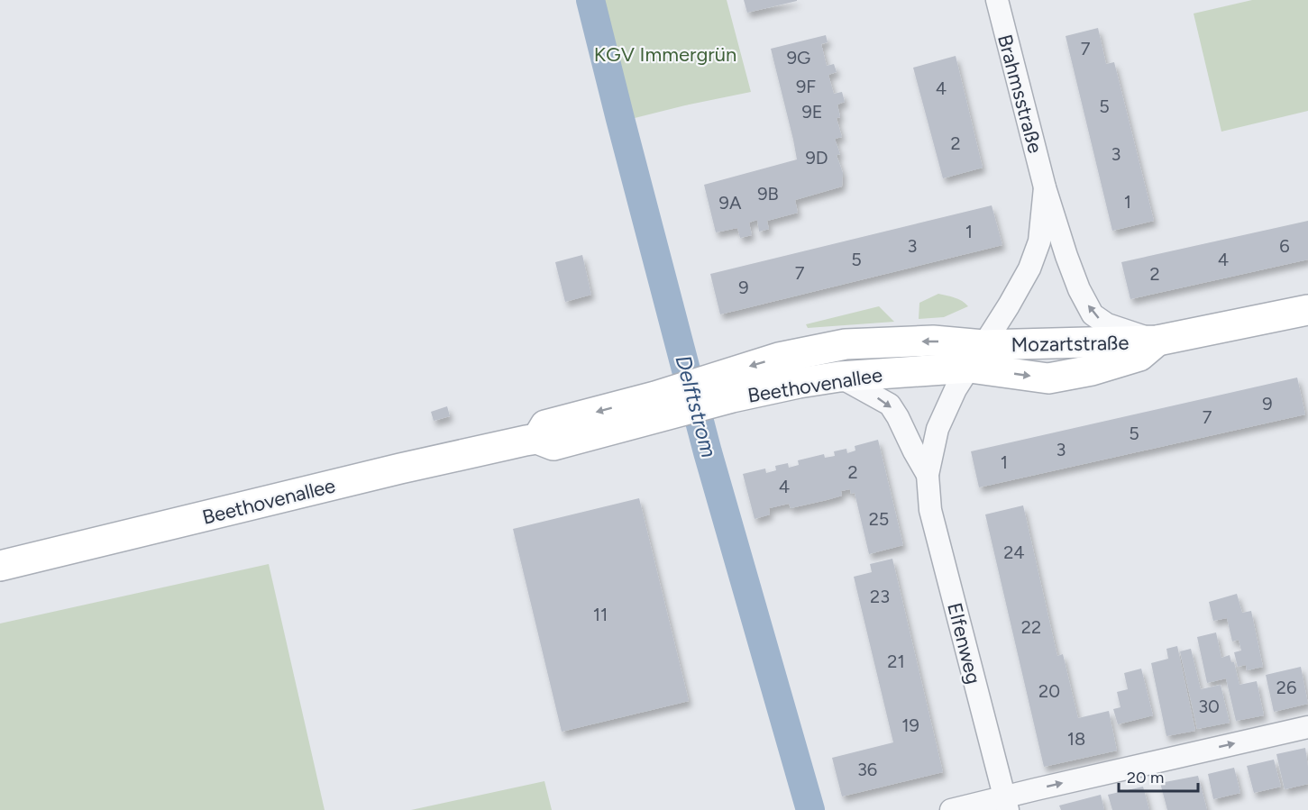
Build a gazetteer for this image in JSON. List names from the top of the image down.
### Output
{
  "streets": {
    "street": [
      "Brahmsstraße",
      "Mozartstraße",
      "Beethovenallee",
      "Elfenweg"
    ]
  },
  "crossings": [
    ["Brahmsstraße", "Mozartstraße"],
    ["Brahmsstraße", "Beethovenallee"],
    ["Brahmsstraße", "Elfenweg"],
    ["Mozartstraße", "Beethovenallee"],
    ["Mozartstraße", "Elfenweg"],
    ["Beethovenallee", "Elfenweg"]
  ],
  "water": ["Delftstrom"],
  "parks": ["KGV Immergrün"],
  "house_numbers": [
    "7",
    "9G",
    "9F",
    "4",
    "5",
    "9E",
    "2",
    "3",
    "9D",
    "9B",
    "1",
    "9A",
    "1",
    "3",
    "6",
    "5",
    "4",
    "7",
    "2",
    "9",
    "9",
    "7",
    "5",
    "3",
    "1",
    "2",
    "4",
    "25",
    "24",
    "23",
    "11",
    "22",
    "21",
    "26",
    "20",
    "30",
    "19",
    "18",
    "36"
  ],
  "scale_bar": "20 m"
}
